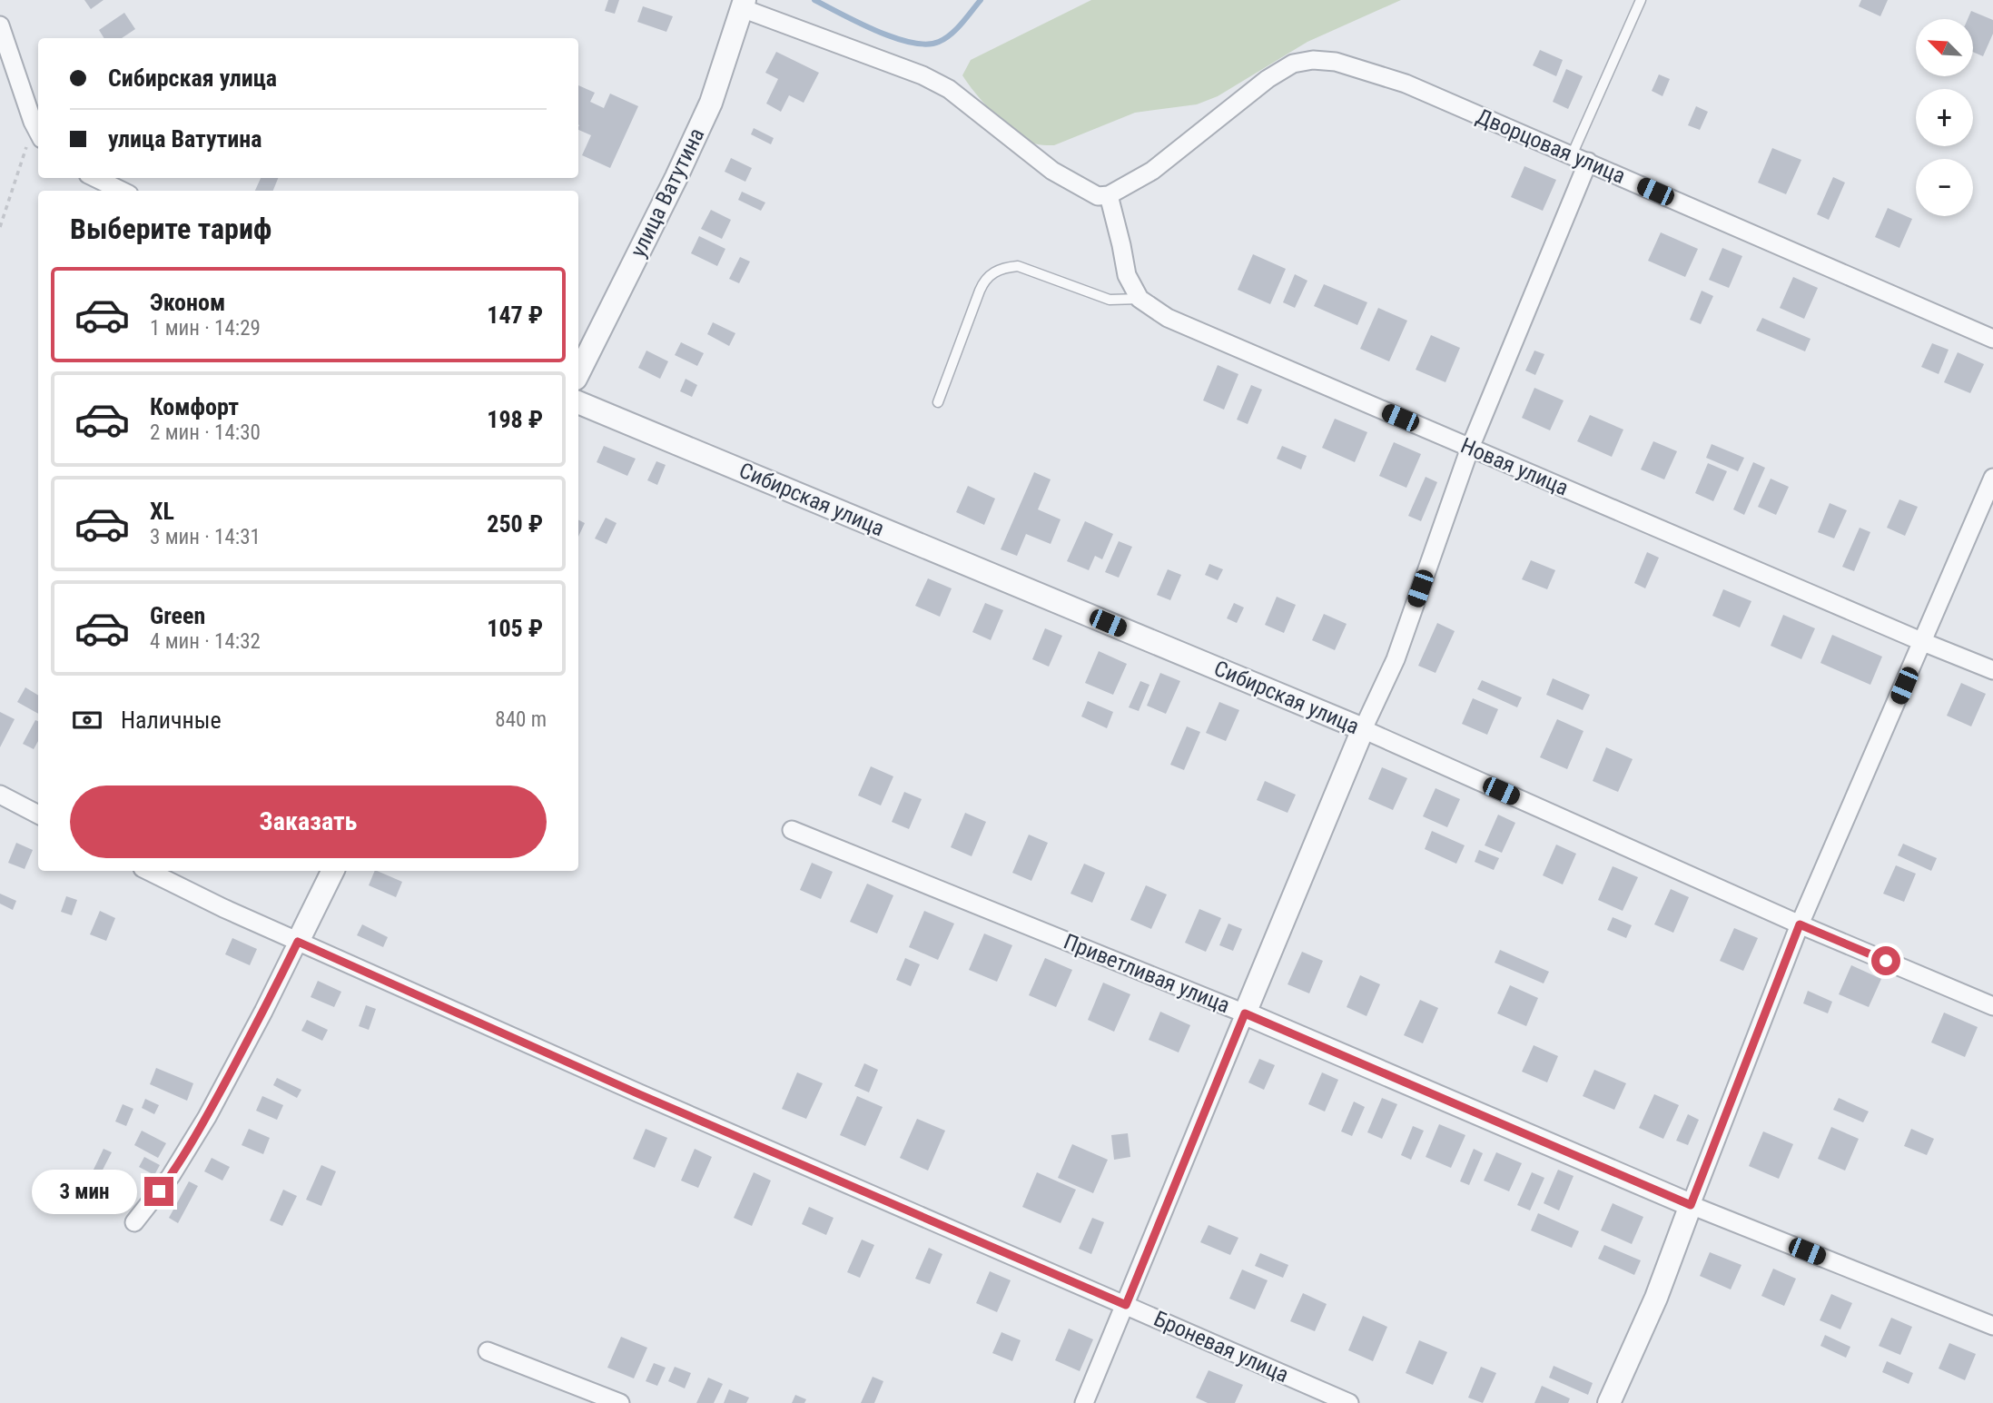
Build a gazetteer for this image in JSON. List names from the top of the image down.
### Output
{
  "streets": {
    "street": [
      "Дворцовая улица",
      "улица Ватутина",
      "Новая улица",
      "Сибирская улица",
      "Приветливая улица",
      "Броневая улица"
    ]
  },
  "north": "top left",
  "page": {
    "map_buttons": ["+", "−"],
    "banner": ["Сибирская улица", "улица Ватутина"],
    "heading": "Выберите тариф",
    "list": [
      {
        "name": "Эконом",
        "note": "1 мин · 14:29",
        "value": "147 ₽"
      },
      {
        "name": "Комфорт",
        "note": "2 мин · 14:30",
        "value": "198 ₽"
      },
      {
        "name": "XL",
        "note": "3 мин · 14:31",
        "value": "250 ₽"
      },
      {
        "name": "Green",
        "note": "4 мин · 14:32",
        "value": "105 ₽"
      }
    ],
    "pay": ["Наличные", "840 m"],
    "buttons": "Заказать",
    "bubble": "3 мин"
  }
}
